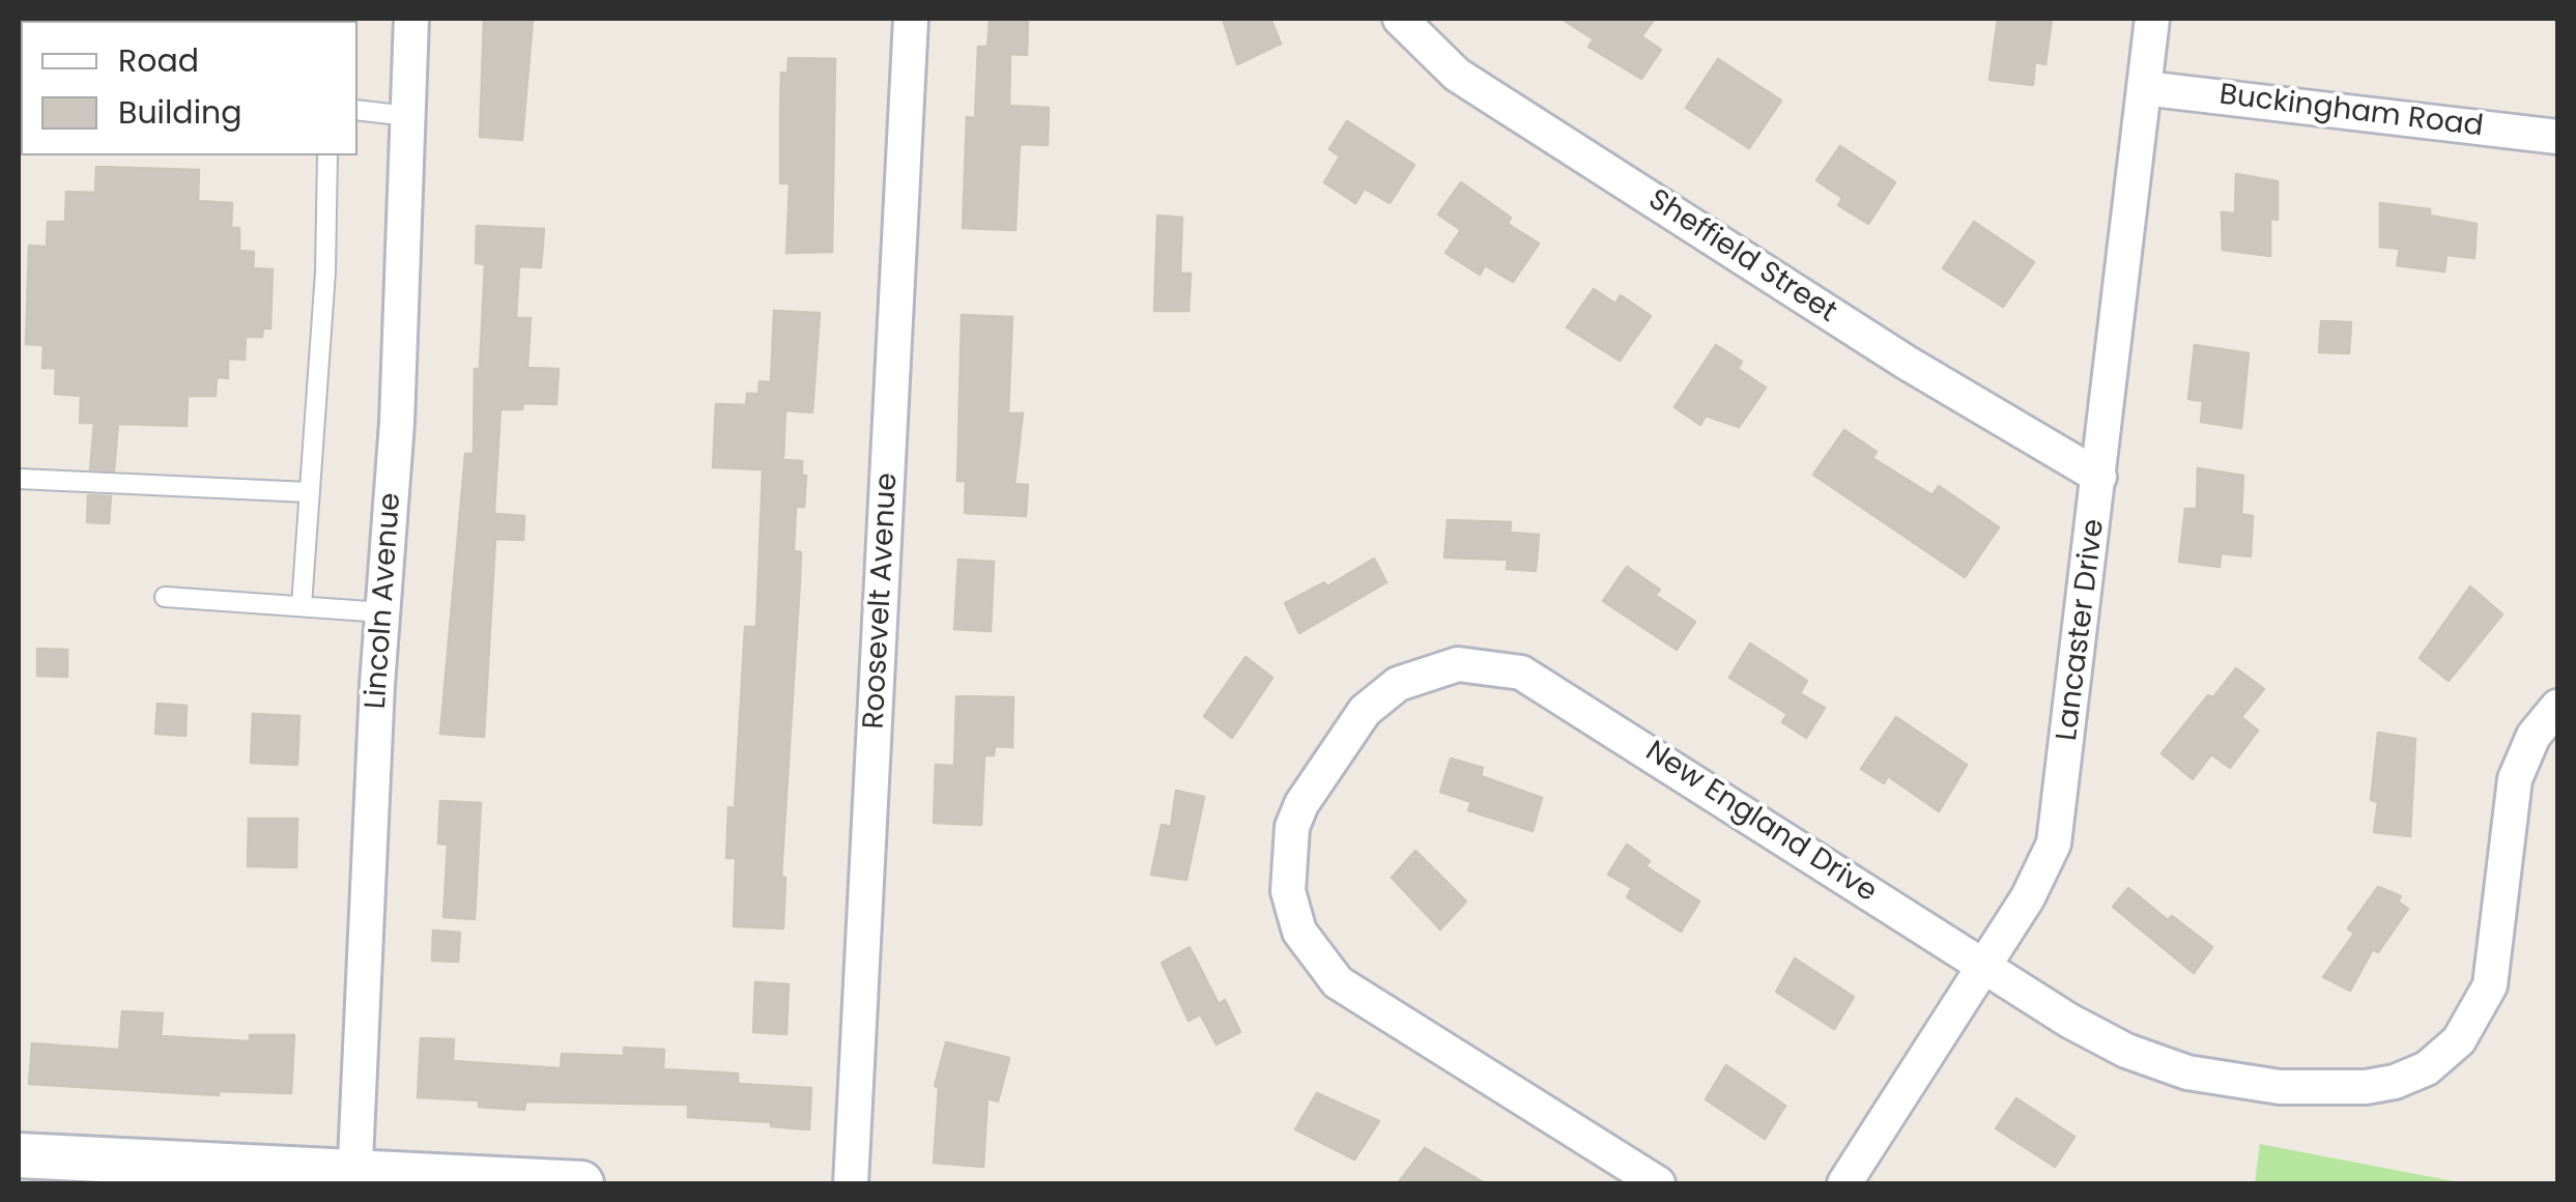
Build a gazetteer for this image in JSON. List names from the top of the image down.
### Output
{
  "streets": {
    "street": [
      "Buckingham Road",
      "Sheffield Street",
      "Lincoln Avenue",
      "Roosevelt Avenue",
      "Lancaster Drive",
      "New England Drive"
    ]
  },
  "crossings": [
    ["Buckingham Road", "Lancaster Drive"],
    ["Sheffield Street", "Lancaster Drive"],
    ["Lancaster Drive", "New England Drive"]
  ],
  "legend": ["Road", "Building"]
}
